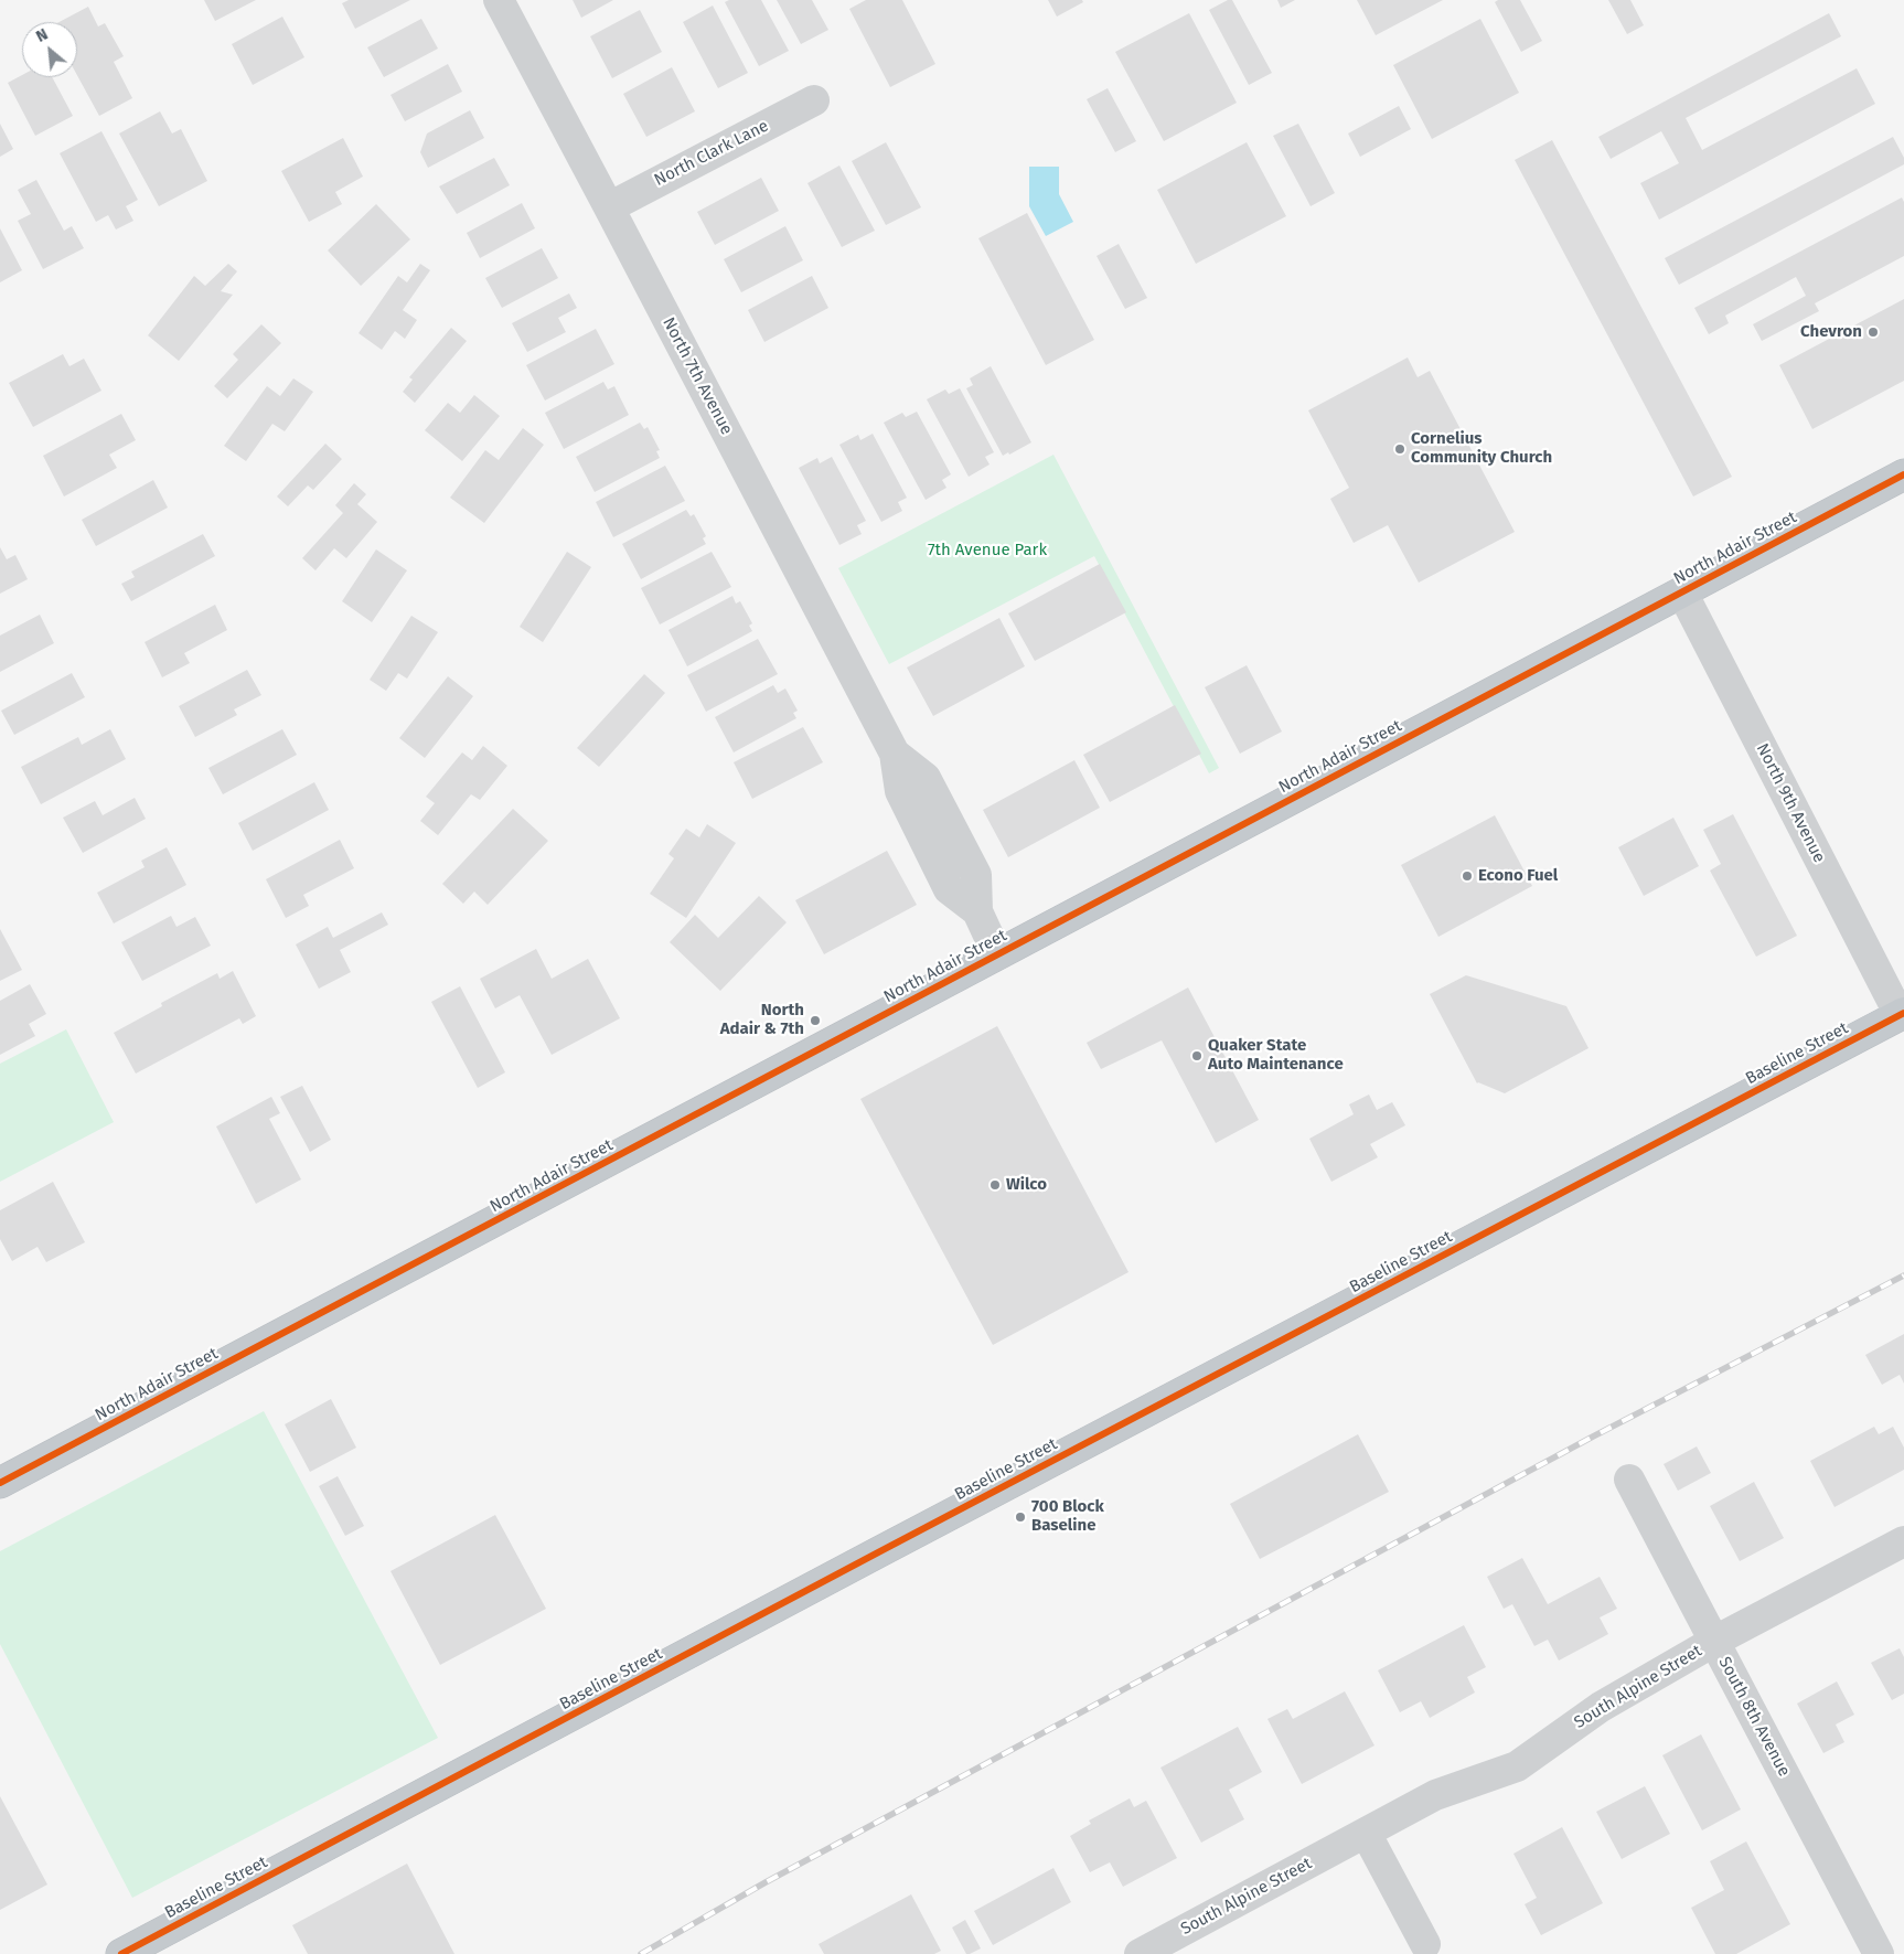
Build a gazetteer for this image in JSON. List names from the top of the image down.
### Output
{
  "streets": {
    "highway": ["North Adair Street", "Baseline Street"],
    "street": [
      "North Clark Lane",
      "North 7th Avenue",
      "North 9th Avenue",
      "South Alpine Street",
      "South 8th Avenue"
    ]
  },
  "crossings": [
    ["North Clark Lane", "North 7th Avenue"],
    ["North 7th Avenue", "North Adair Street"],
    ["North Adair Street", "North 9th Avenue"],
    ["North 9th Avenue", "Baseline Street"],
    ["South Alpine Street", "South 8th Avenue"]
  ],
  "parks": ["7th Avenue Park"],
  "places": [
    "Chevron",
    "Cornelius Community Church",
    "Econo Fuel",
    "North Adair & 7th",
    "Quaker State Auto Maintenance",
    "Wilco",
    "700 Block Baseline"
  ],
  "north": "top left"
}
